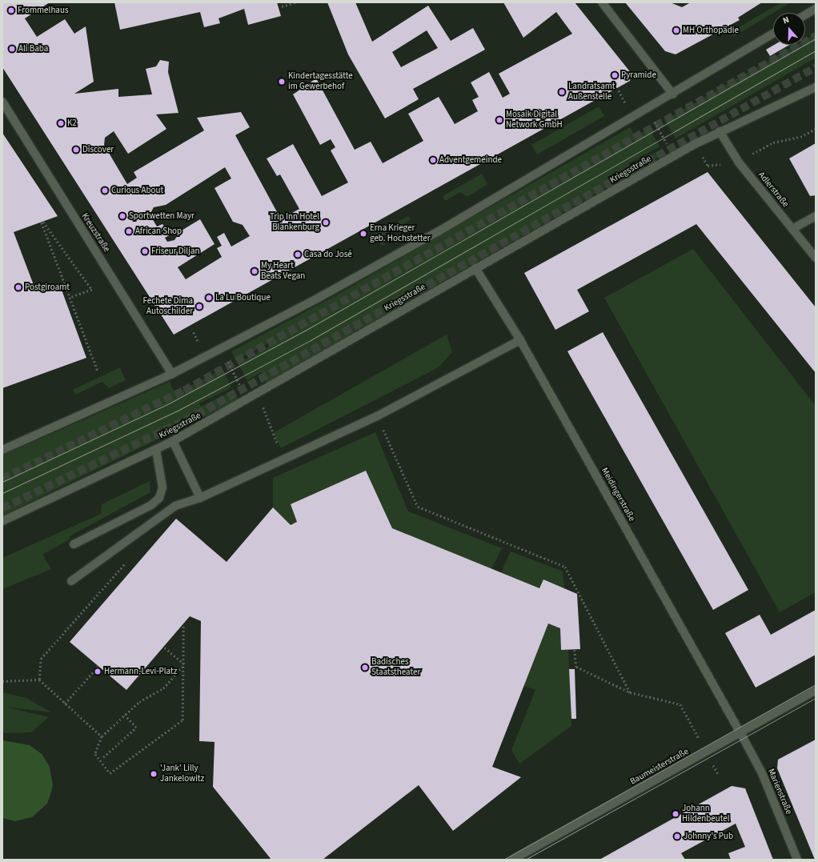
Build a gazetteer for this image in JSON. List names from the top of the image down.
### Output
{
  "streets": {
    "main road": [
      "Kriegsstraße",
      "Adlerstraße",
      "Kreuzstraße",
      "Meidingerstraße",
      "Baumeisterstraße",
      "Marienstraße"
    ]
  },
  "crossings": [
    ["Kriegsstraße", "Adlerstraße"],
    ["Kriegsstraße", "Meidingerstraße"],
    ["Meidingerstraße", "Baumeisterstraße"],
    ["Meidingerstraße", "Marienstraße"],
    ["Baumeisterstraße", "Marienstraße"]
  ],
  "places": [
    "Frommelhaus",
    "MH Orthopädie",
    "Ali Baba",
    "Pyramide",
    "Kindertagesstätte im Gewerbehof",
    "Landratsamt Außenstelle",
    "Mosaik Digital Network GmbH",
    "K2",
    "Discover",
    "Adventgemeinde",
    "Curious About",
    "Sportwetten Mayr",
    "Trip Inn Hotel Blankenburg",
    "African Shop",
    "Erna Krieger geb. Hochstetter",
    "Friseur Diljan",
    "Casa do José",
    "My Heart Beats Vegan",
    "Postgiroamt",
    "La Lu Boutique",
    "Fechete Dima Autoschilder",
    "Badisches Staatstheater",
    "Hermann-Levi-Platz",
    "'Jank' Lilly Jankelowitz",
    "Johann Hildenbeutel",
    "Johnny's Pub"
  ],
  "north": "top"
}
